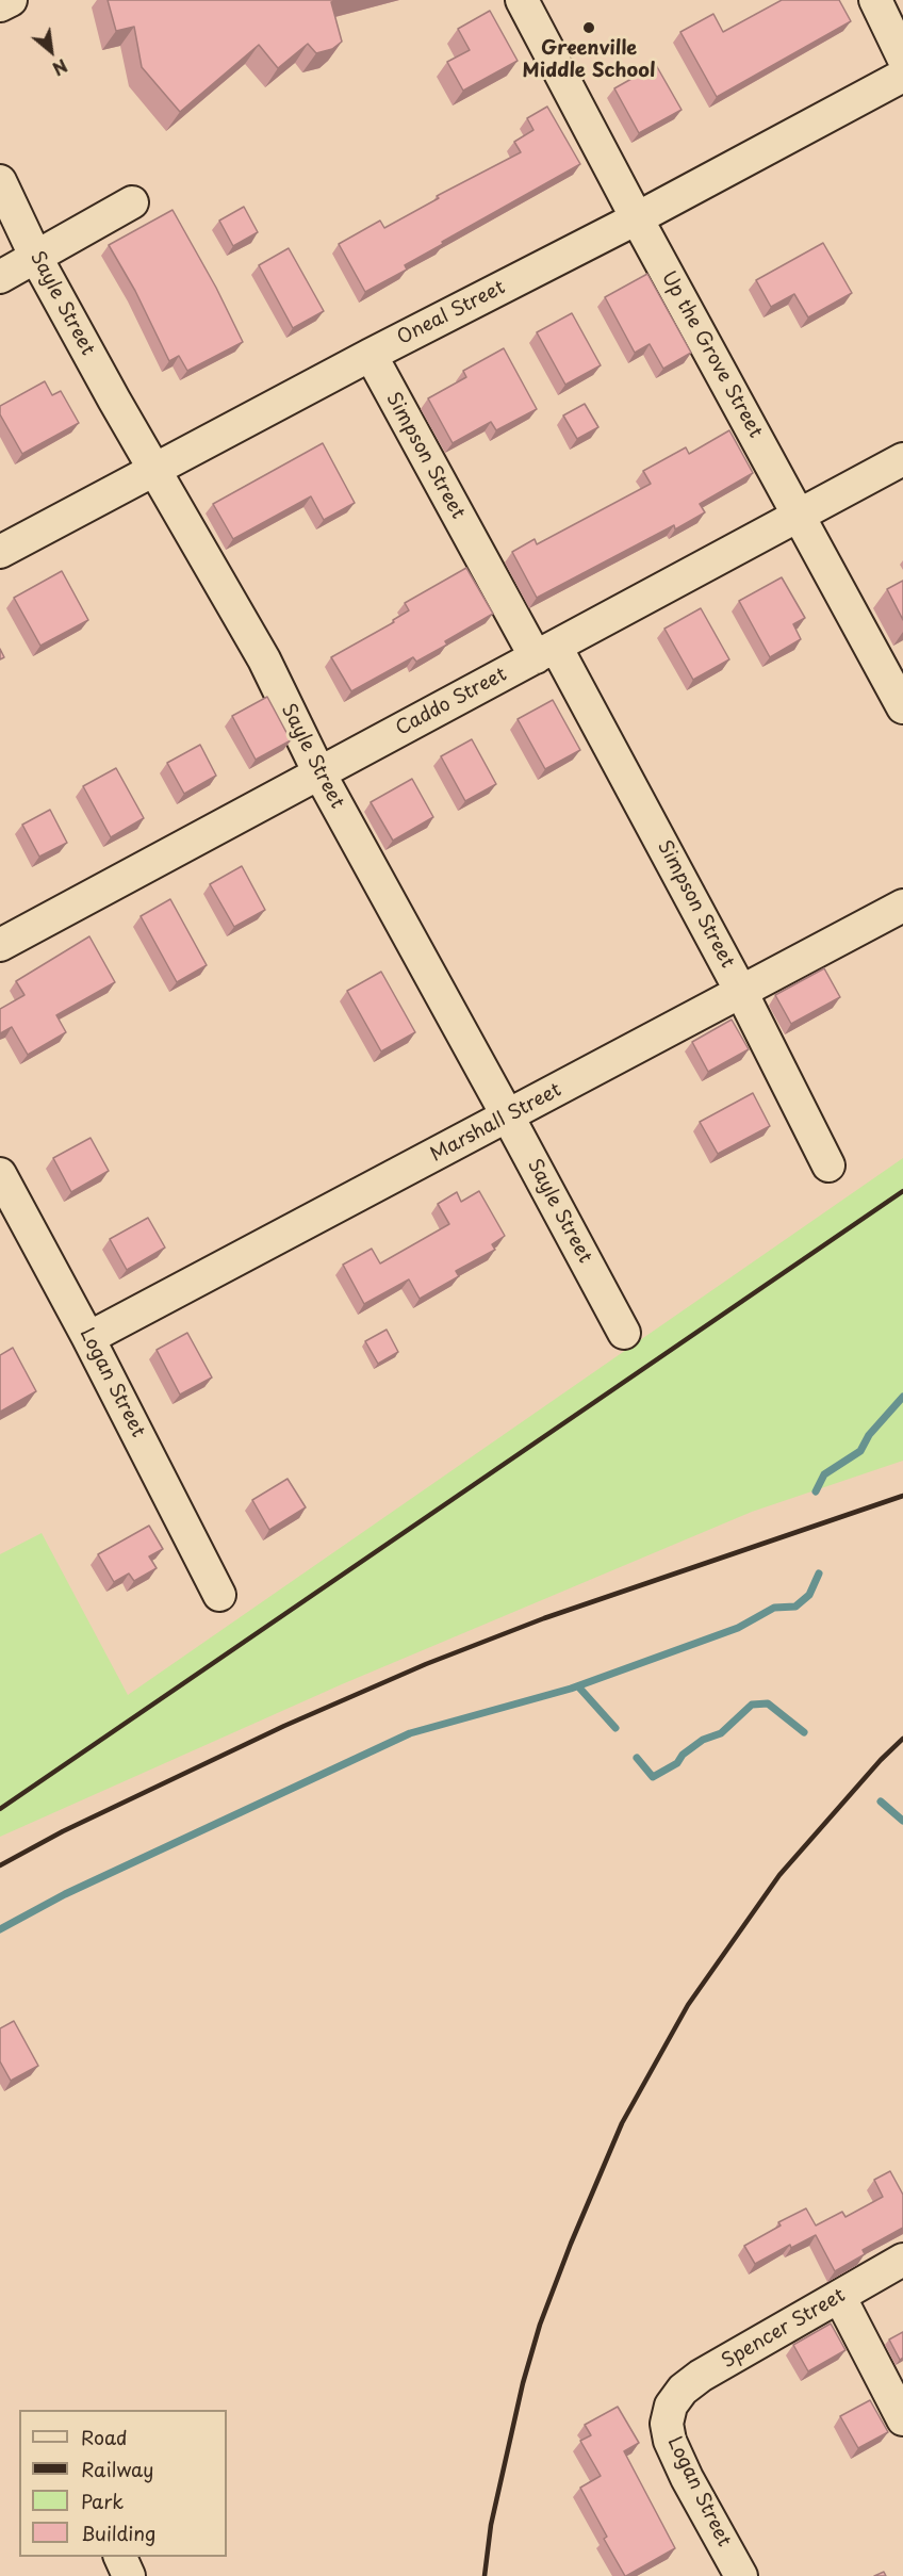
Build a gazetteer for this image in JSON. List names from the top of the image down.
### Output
{
  "streets": {
    "street": [
      "Sayle Street",
      "Oneal Street",
      "Up the Grove Street",
      "Simpson Street",
      "Caddo Street",
      "Marshall Street",
      "Logan Street",
      "Spencer Street"
    ]
  },
  "crossings": [
    ["Sayle Street", "Oneal Street"],
    ["Sayle Street", "Caddo Street"],
    ["Sayle Street", "Marshall Street"],
    ["Oneal Street", "Up the Grove Street"],
    ["Oneal Street", "Simpson Street"],
    ["Up the Grove Street", "Caddo Street"],
    ["Simpson Street", "Caddo Street"],
    ["Simpson Street", "Marshall Street"],
    ["Marshall Street", "Logan Street"],
    ["Logan Street", "Spencer Street"]
  ],
  "places": ["Greenville Middle School"],
  "legend": [
    "Road",
    "Railway",
    "Park",
    "Building"
  ],
  "north": "bottom right"
}
